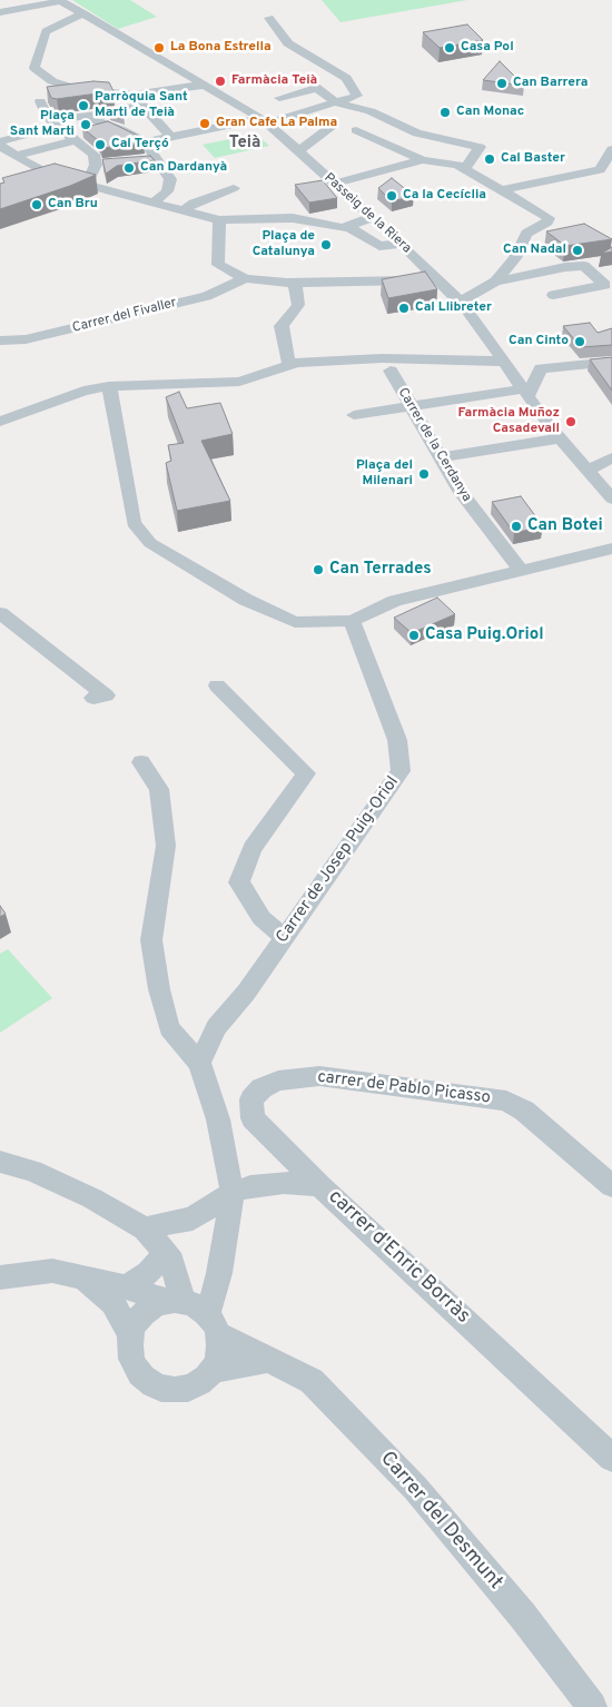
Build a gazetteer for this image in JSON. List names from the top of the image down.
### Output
{
  "streets": {
    "street": [
      "Passeig de la Riera",
      "Carrer del Fivaller",
      "Carrer de la Cerdanya",
      "Carrer de Josep Puig-Oriol",
      "carrer de Pablo Picasso",
      "carrer d'Enric Borràs",
      "Carrer del Desmunt"
    ]
  },
  "crossings": [
    ["carrer de Pablo Picasso", "carrer d'Enric Borràs"]
  ],
  "districts": ["Teià"],
  "places": [
    "La Bona Estrella",
    "Casa Pol",
    "Farmàcia Teià",
    "Can Barrera",
    "Parròquia Sant Marti de Teià",
    "Can Monac",
    "Gran Cafe La Palma",
    "Plaça Sant Marti",
    "Cal Terçó",
    "Cal Baster",
    "Can Dardanyà",
    "Ca la Cecíclia",
    "Can Bru",
    "Plaça de Catalunya",
    "Can Nadal",
    "Cal Llibreter",
    "Can Cinto",
    "Farmàcia Muñoz Casadevall",
    "Plaça del Milenari",
    "Can Botei",
    "Can Terrades",
    "Casa Puig.Oriol"
  ]
}
